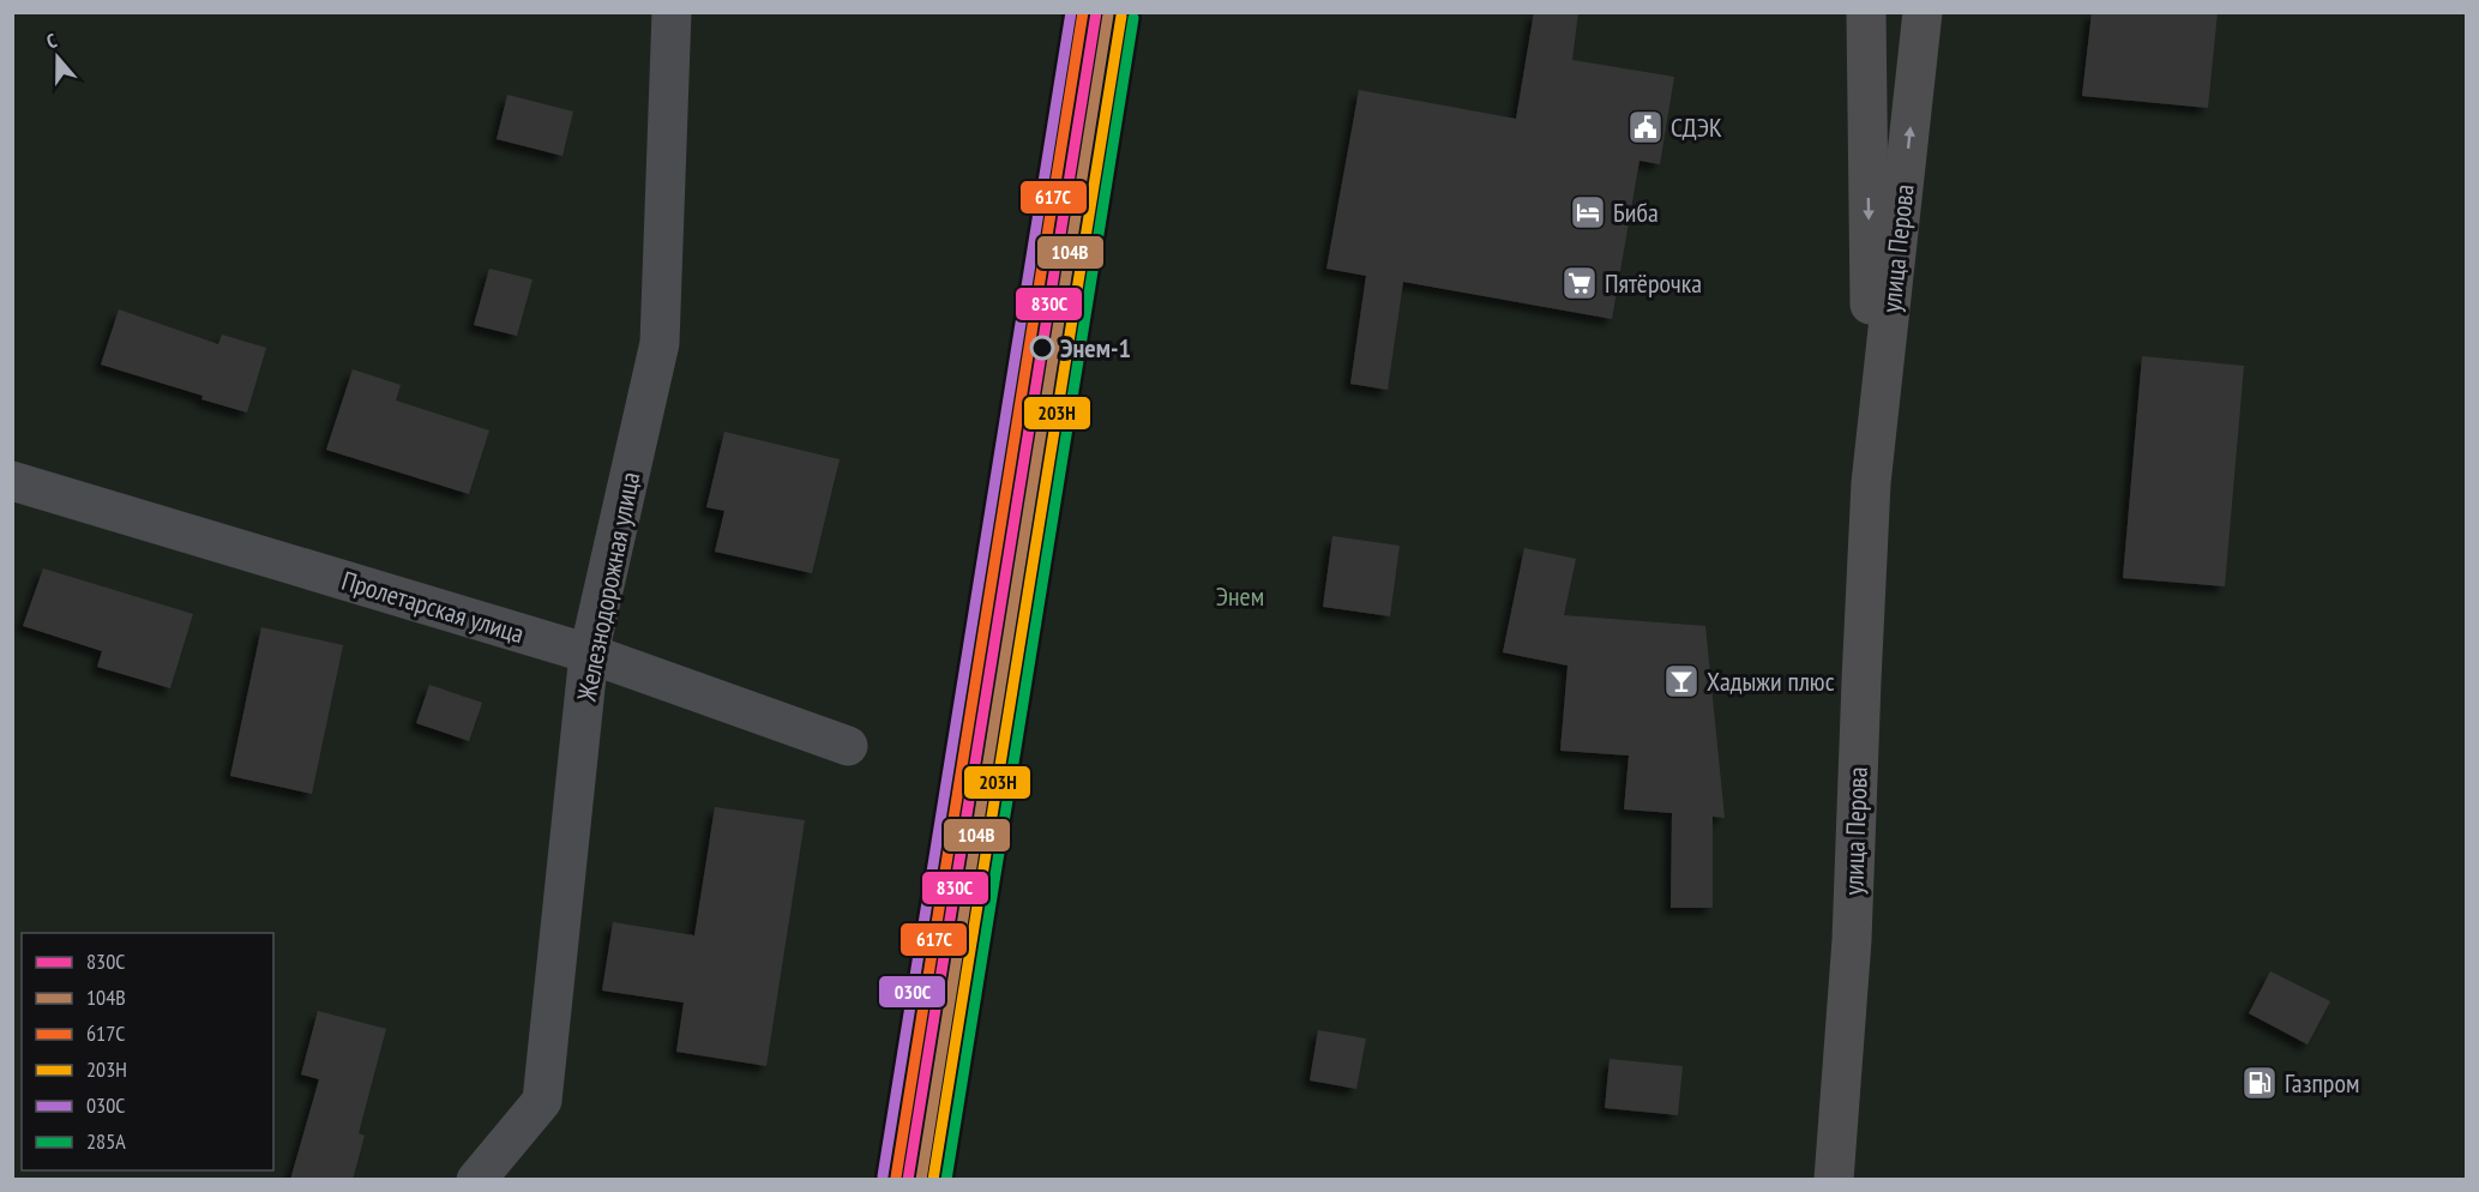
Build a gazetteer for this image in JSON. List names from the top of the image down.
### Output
{
  "streets": {
    "highway": ["улица Перова"],
    "street": ["Железнодорожная улица", "Пролетарская улица"]
  },
  "crossings": [
    ["Железнодорожная улица", "Пролетарская улица"]
  ],
  "parks": ["Энем"],
  "places": {
    "public building": ["СДЭК"],
    "hotel": ["Биба"],
    "supermarket": ["Пятёрочка"],
    "other": ["Энем-1"],
    "bar": ["Хадыжи плюс"],
    "fuel station": ["Газпром"]
  },
  "lines": [
    "transit line 830С",
    "transit line 617C",
    "transit line 030C",
    "transit line 104В",
    "transit line 203Н",
    "transit line 285А"
  ],
  "legend": [
    "830С",
    "104В",
    "617C",
    "203Н",
    "030C",
    "285А"
  ],
  "north": "top"
}
